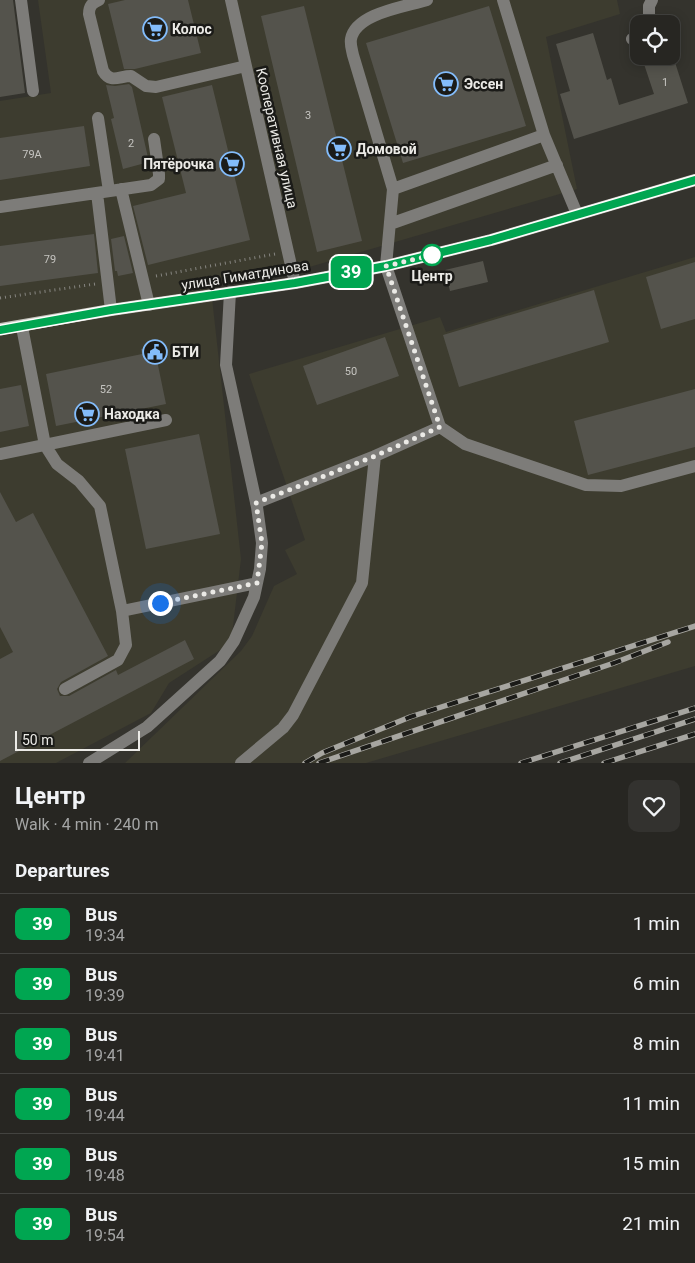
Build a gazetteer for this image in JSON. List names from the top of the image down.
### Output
{
  "streets": {
    "main road": ["улица Гиматдинова"],
    "street": ["Кооперативная улица"]
  },
  "crossings": [
    ["Кооперативная улица", "улица Гиматдинова"]
  ],
  "places": {
    "supermarket": [
      "Колос",
      "Эссен",
      "Домовой",
      "Пятёрочка",
      "Находка"
    ],
    "other": ["Центр"],
    "public building": ["БТИ"]
  },
  "lines": ["bus line 39"],
  "house_numbers": [
    "1",
    "3",
    "2",
    "79А",
    "79",
    "50",
    "52"
  ],
  "scale_bar": "50 m",
  "page": {
    "on_map": "39",
    "scale": "50 m",
    "heading": [
      ["Центр", "Walk · 4 min · 240 m"],
      "Departures"
    ],
    "list": [
      {
        "mark": "39",
        "name": "Bus",
        "note": "19:34",
        "value": "1 min"
      },
      {
        "mark": "39",
        "name": "Bus",
        "note": "19:39",
        "value": "6 min"
      },
      {
        "mark": "39",
        "name": "Bus",
        "note": "19:41",
        "value": "8 min"
      },
      {
        "mark": "39",
        "name": "Bus",
        "note": "19:44",
        "value": "11 min"
      },
      {
        "mark": "39",
        "name": "Bus",
        "note": "19:48",
        "value": "15 min"
      },
      {
        "mark": "39",
        "name": "Bus",
        "note": "19:54",
        "value": "21 min"
      }
    ]
  }
}
